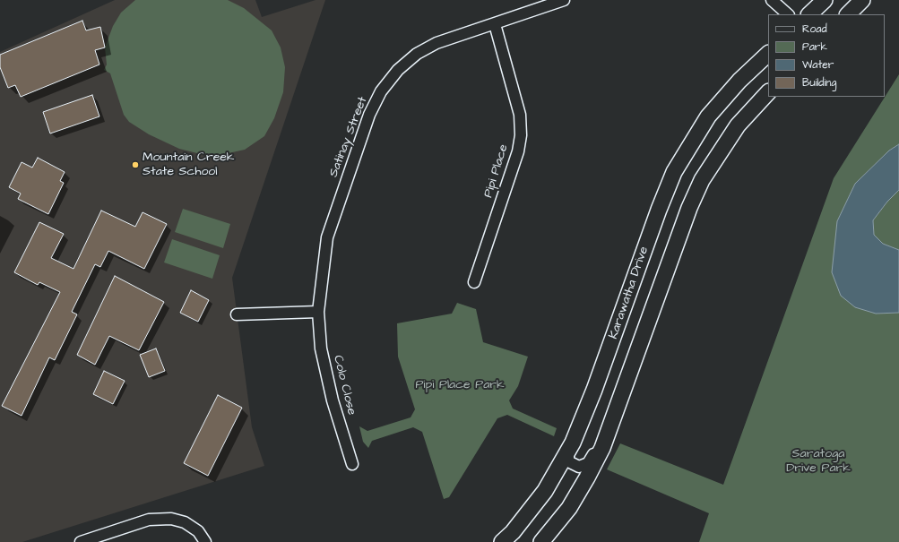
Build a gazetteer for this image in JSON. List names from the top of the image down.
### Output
{
  "streets": {
    "main road": ["Karawatha Drive"],
    "street": ["Satinay Street", "Pipi Place", "Colo Close"]
  },
  "crossings": [
    ["Satinay Street", "Pipi Place"],
    ["Satinay Street", "Colo Close"]
  ],
  "parks": ["Pipi Place Park", "Saratoga Drive Park"],
  "places": ["Mountain Creek State School"],
  "legend": [
    "Road",
    "Park",
    "Water",
    "Building"
  ]
}
